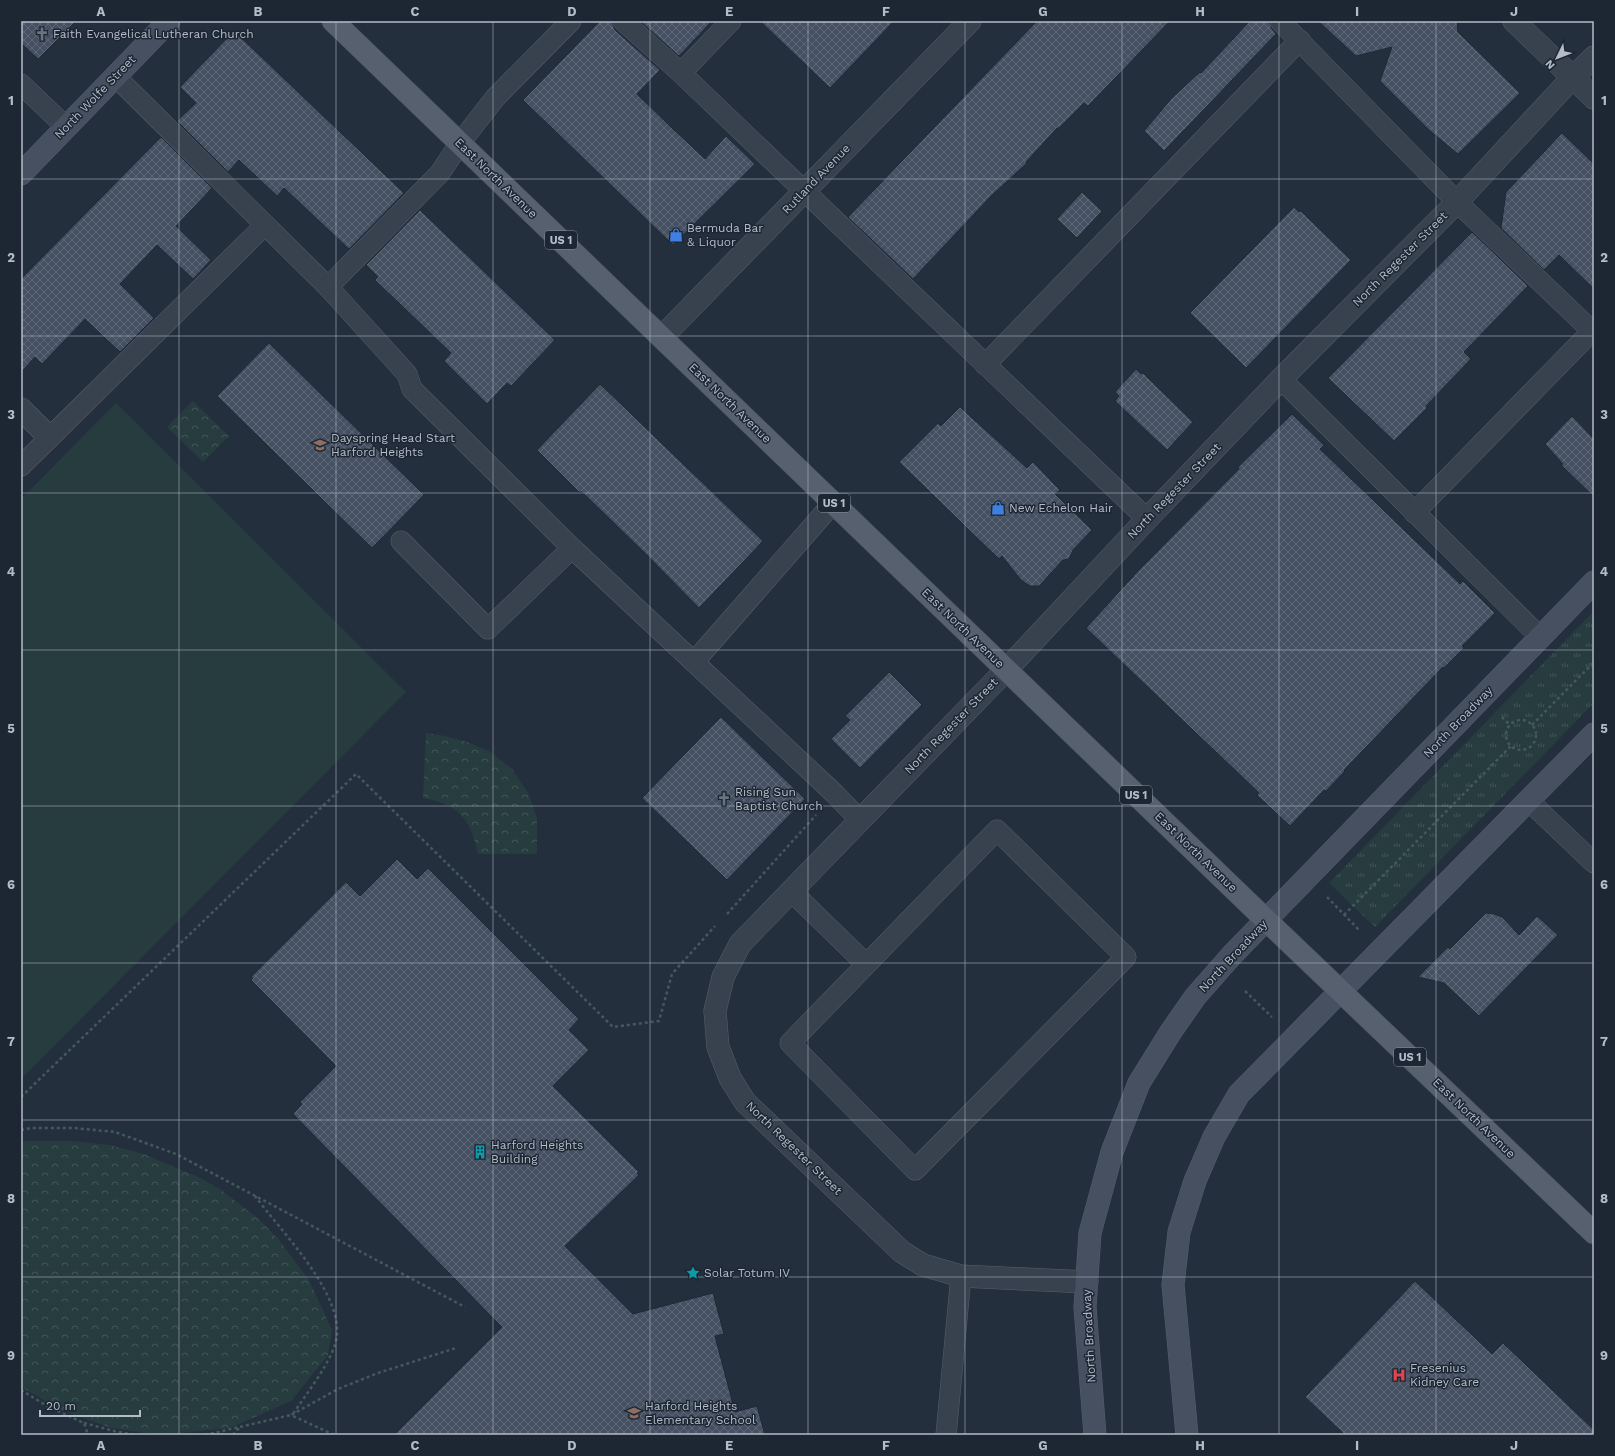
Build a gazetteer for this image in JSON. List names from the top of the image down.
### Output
{
  "streets": {
    "main road": [
      "North Wolfe Street",
      "East North Avenue",
      "US 1",
      "North Broadway"
    ],
    "street": ["Rutland Avenue", "North Regester Street"]
  },
  "crossings": [
    ["East North Avenue", "Rutland Avenue"],
    ["East North Avenue", "North Regester Street"],
    ["East North Avenue", "North Broadway"],
    ["North Regester Street", "North Broadway"]
  ],
  "places": {
    "church": ["Faith Evangelical Lutheran Church", "Rising Sun Baptist Church"],
    "shop": ["Bermuda Bar & Liquor", "New Echelon Hair"],
    "school or university": ["Dayspring Head Start Harford Heights", "Harford Heights Elementary School"],
    "building": ["Harford Heights Building"],
    "place": ["Solar Totum IV"],
    "hospital": ["Fresenius Kidney Care"]
  },
  "scale_bar": "20 m",
  "north": "bottom left",
  "grid": {
    "columns": [
      "A",
      "B",
      "C",
      "D",
      "E",
      "F",
      "G",
      "H",
      "I",
      "J"
    ],
    "rows": [
      "1",
      "2",
      "3",
      "4",
      "5",
      "6",
      "7",
      "8",
      "9"
    ]
  }
}
